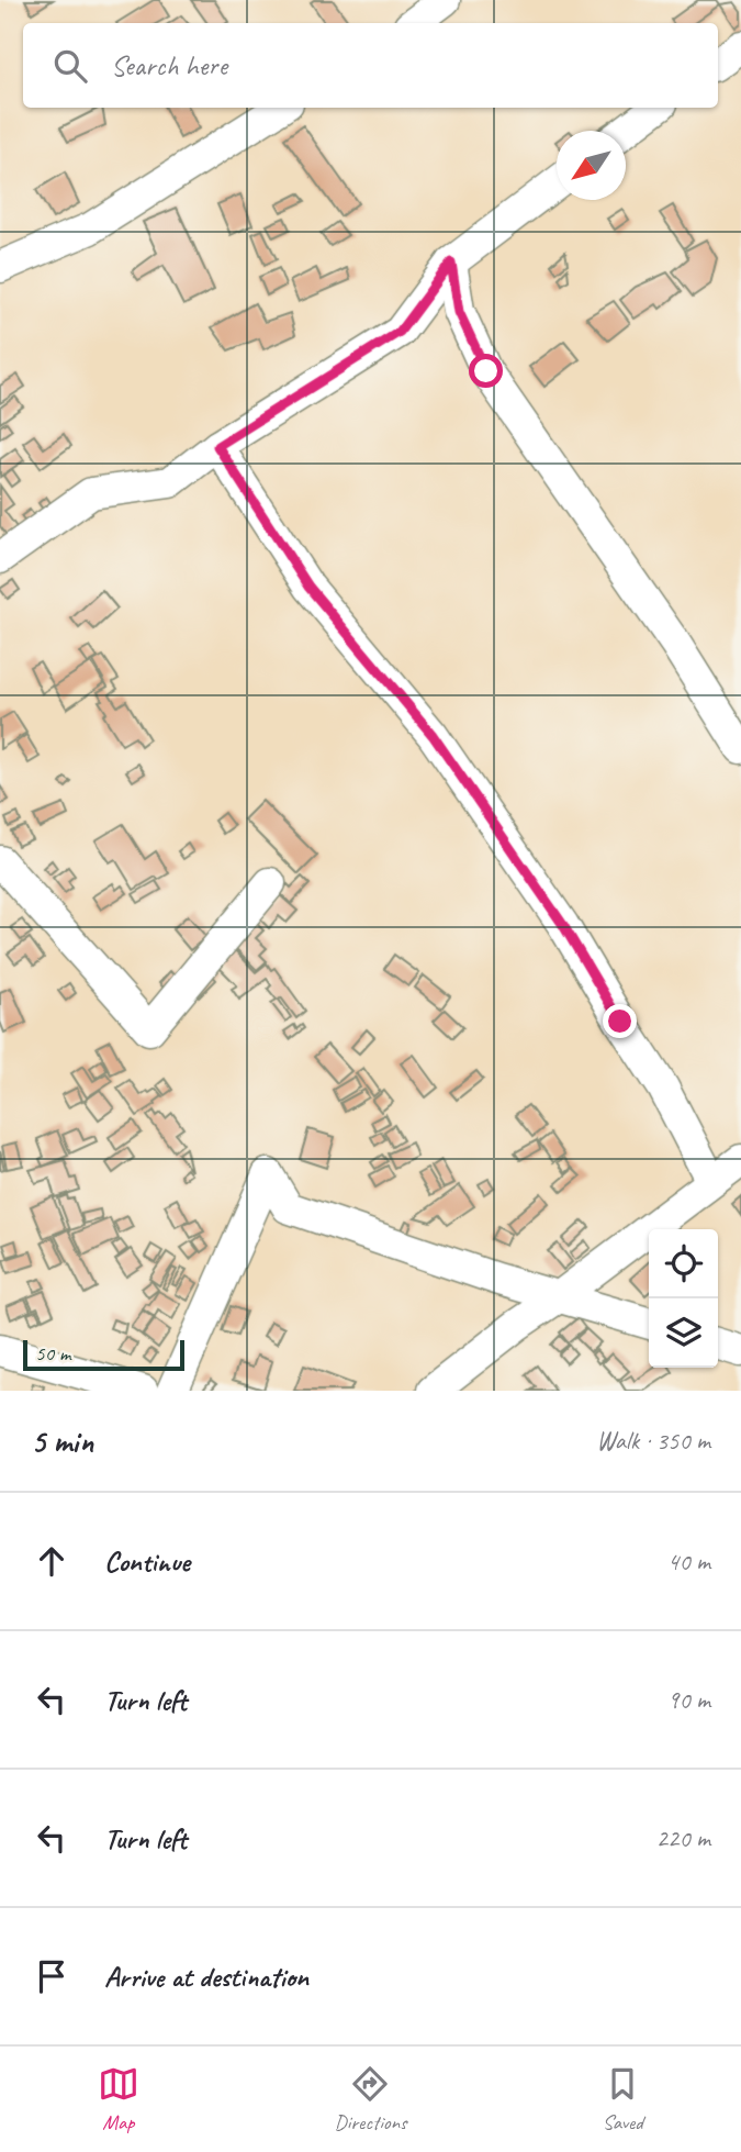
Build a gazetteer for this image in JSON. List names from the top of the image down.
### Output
{
  "scale_bar": "50 m",
  "north": "bottom left",
  "page": {
    "search": "Search here",
    "scale": "50 m",
    "heading": ["5 min", "Walk · 350 m"],
    "list": [
      ["Continue", "40 m"],
      ["Turn left", "90 m"],
      ["Turn left", "220 m"],
      "Arrive at destination"
    ],
    "nav": ["Map", "Directions", "Saved"]
  }
}
